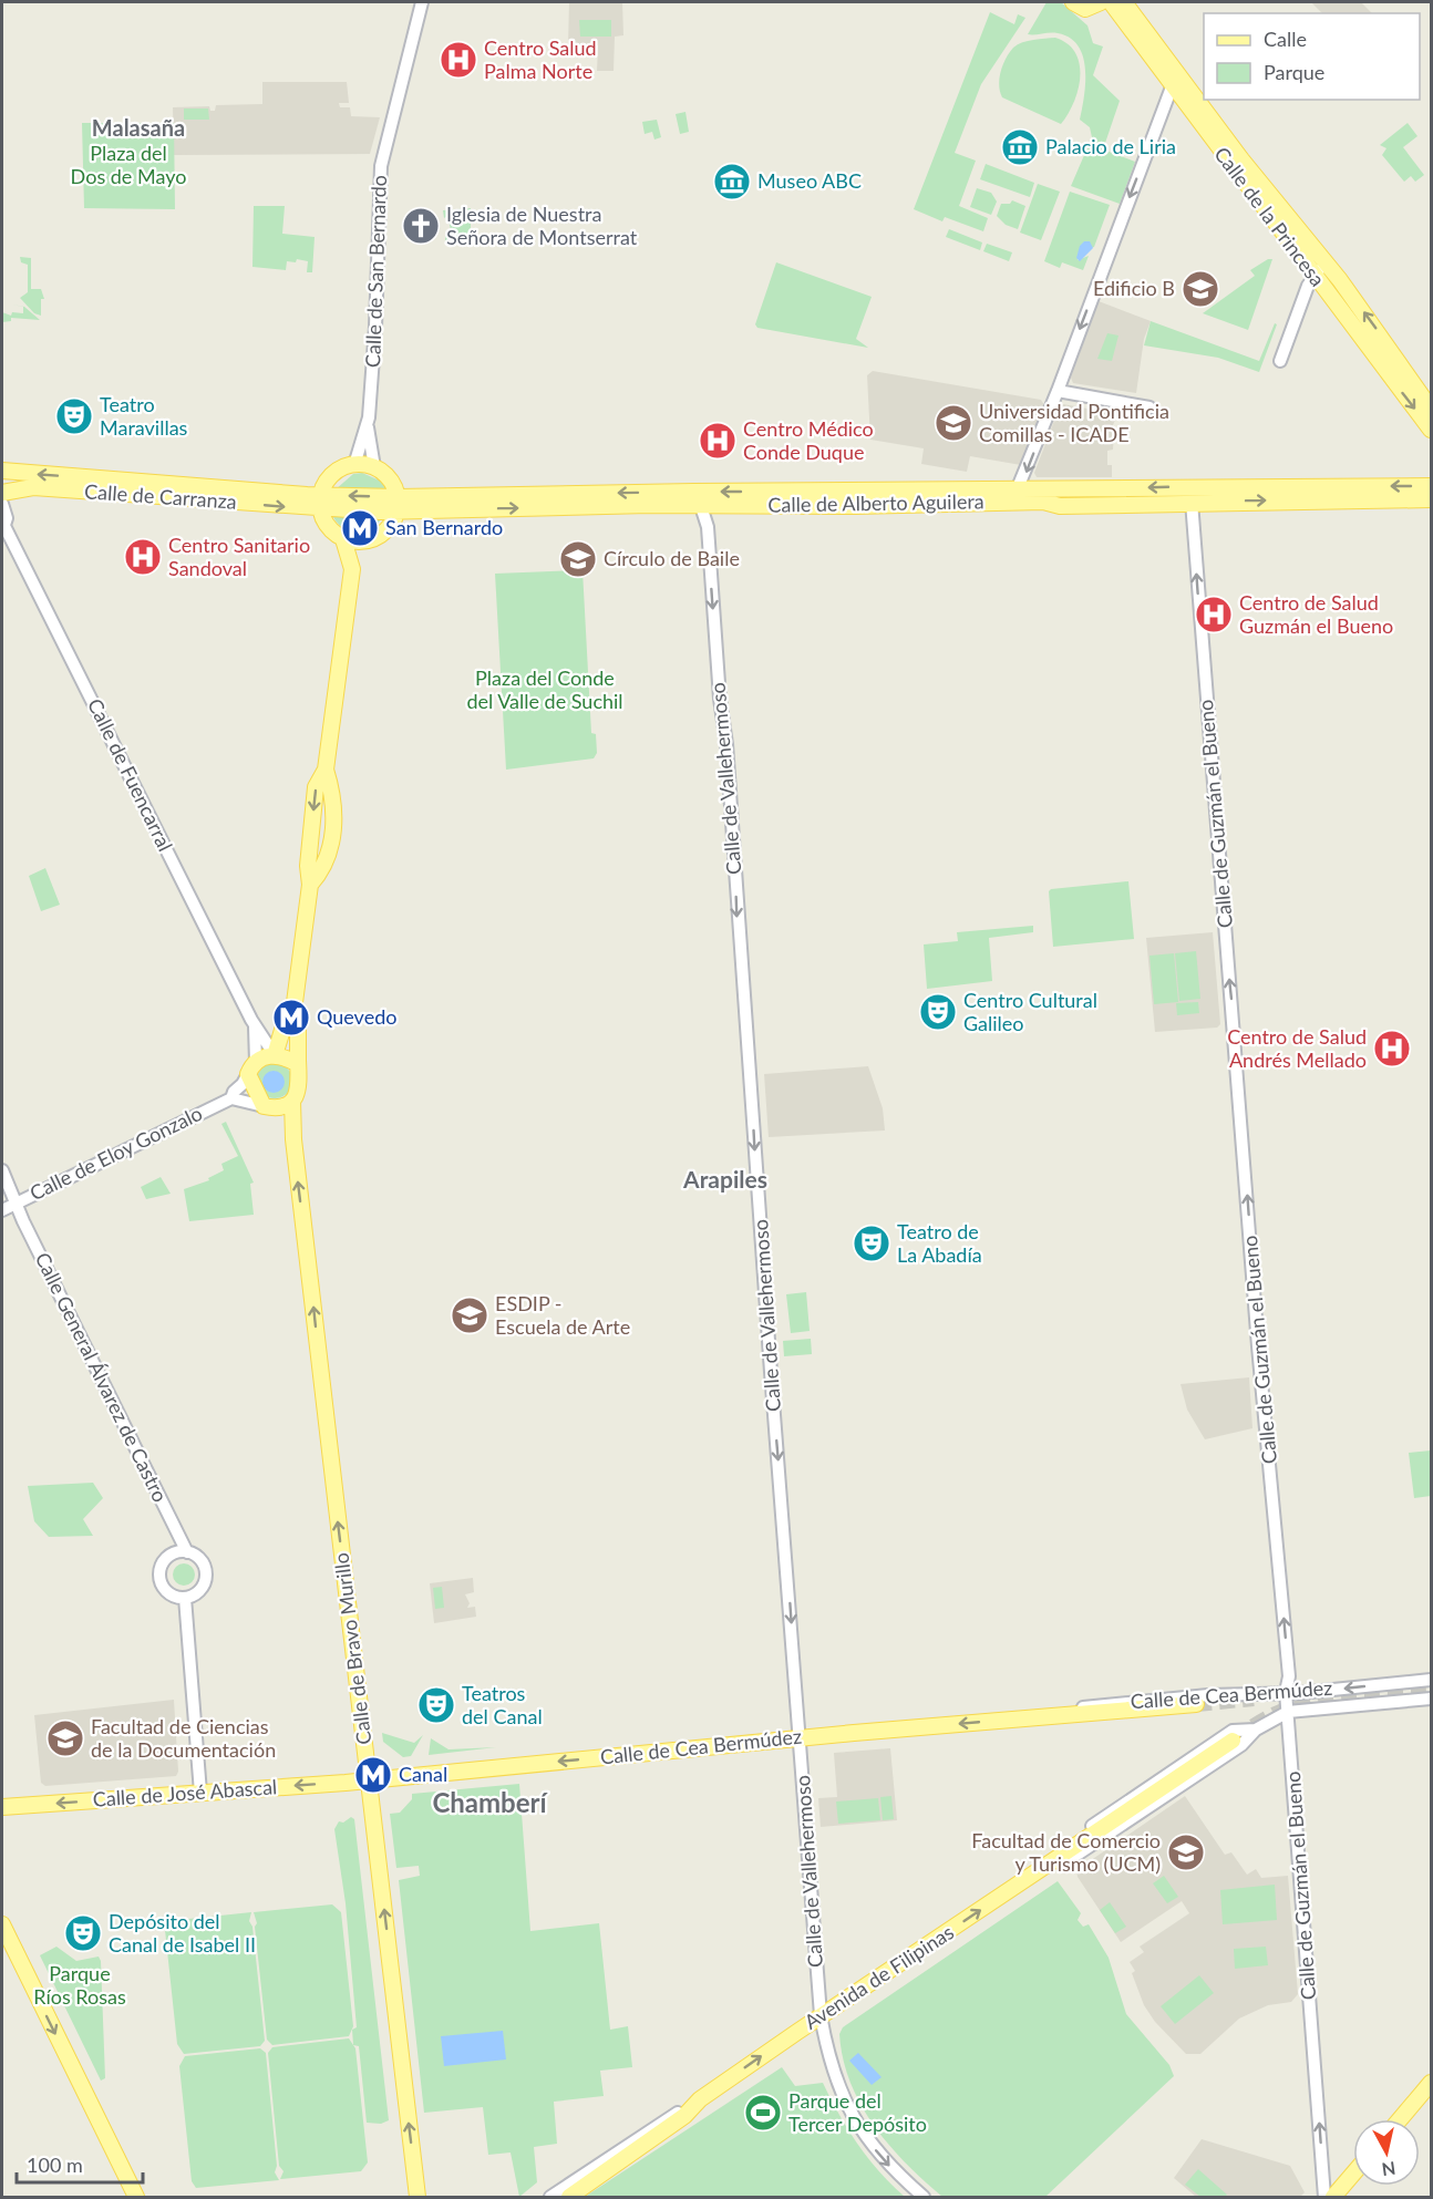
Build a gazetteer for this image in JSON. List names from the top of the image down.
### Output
{
  "streets": {
    "main road": [
      "Calle de la Princesa",
      "Calle de Carranza",
      "Calle de Alberto Aguilera",
      "Calle de Bravo Murillo",
      "Calle de Cea Bermúdez",
      "Calle de José Abascal",
      "Avenida de Filipinas"
    ],
    "street": [
      "Calle de San Bernardo",
      "Calle de Fuencarral",
      "Calle de Vallehermoso",
      "Calle de Guzmán el Bueno",
      "Calle de Eloy Gonzalo",
      "Calle General Álvarez de Castro"
    ]
  },
  "crossings": [
    ["Calle de Carranza", "Calle de Alberto Aguilera"],
    ["Calle de Alberto Aguilera", "Calle de Vallehermoso"],
    ["Calle de Alberto Aguilera", "Calle de Guzmán el Bueno"],
    ["Calle de Fuencarral", "Calle de Eloy Gonzalo"],
    ["Calle de Fuencarral", "Calle de Bravo Murillo"],
    ["Calle de Vallehermoso", "Calle de Cea Bermúdez"],
    ["Calle de Vallehermoso", "Avenida de Filipinas"],
    ["Calle de Guzmán el Bueno", "Calle de Cea Bermúdez"],
    ["Calle de Guzmán el Bueno", "Avenida de Filipinas"],
    ["Calle de Eloy Gonzalo", "Calle General Álvarez de Castro"],
    ["Calle de Eloy Gonzalo", "Calle de Bravo Murillo"],
    ["Calle de Bravo Murillo", "Calle de Cea Bermúdez"],
    ["Calle de Bravo Murillo", "Calle de José Abascal"],
    ["Calle de Cea Bermúdez", "Calle de José Abascal"],
    ["Calle de Cea Bermúdez", "Avenida de Filipinas"]
  ],
  "one_way": [
    "Calle de Vallehermoso",
    "Calle de Guzmán el Bueno",
    "Calle de Bravo Murillo",
    "Calle de Cea Bermúdez",
    "Calle de José Abascal"
  ],
  "districts": ["Malasaña", "Arapiles", "Chamberí"],
  "parks": ["Plaza del Dos de Mayo", "Plaza del Conde del Valle de Suchil", "Parque Ríos Rosas"],
  "places": {
    "hospital": [
      "Centro Salud Palma Norte",
      "Centro Médico Conde Duque",
      "Centro Sanitario Sandoval",
      "Centro de Salud Guzmán el Bueno",
      "Centro de Salud Andrés Mellado"
    ],
    "museum": ["Palacio de Liria", "Museo ABC"],
    "church": ["Iglesia de Nuestra Señora de Montserrat"],
    "school or university": [
      "Edificio B",
      "Universidad Pontificia Comillas - ICADE",
      "Círculo de Baile",
      "ESDIP - Escuela de Arte",
      "Facultad de Ciencias de la Documentación",
      "Facultad de Comercio y Turismo (UCM)"
    ],
    "theatre": [
      "Teatro Maravillas",
      "Centro Cultural Galileo",
      "Teatro de La Abadía",
      "Teatros del Canal",
      "Depósito del Canal de Isabel II"
    ],
    "metro station": ["San Bernardo", "Quevedo", "Canal"],
    "sports": ["Parque del Tercer Depósito"]
  },
  "legend": ["Calle", "Parque"],
  "scale_bar": "100 m",
  "north": "bottom"
}
